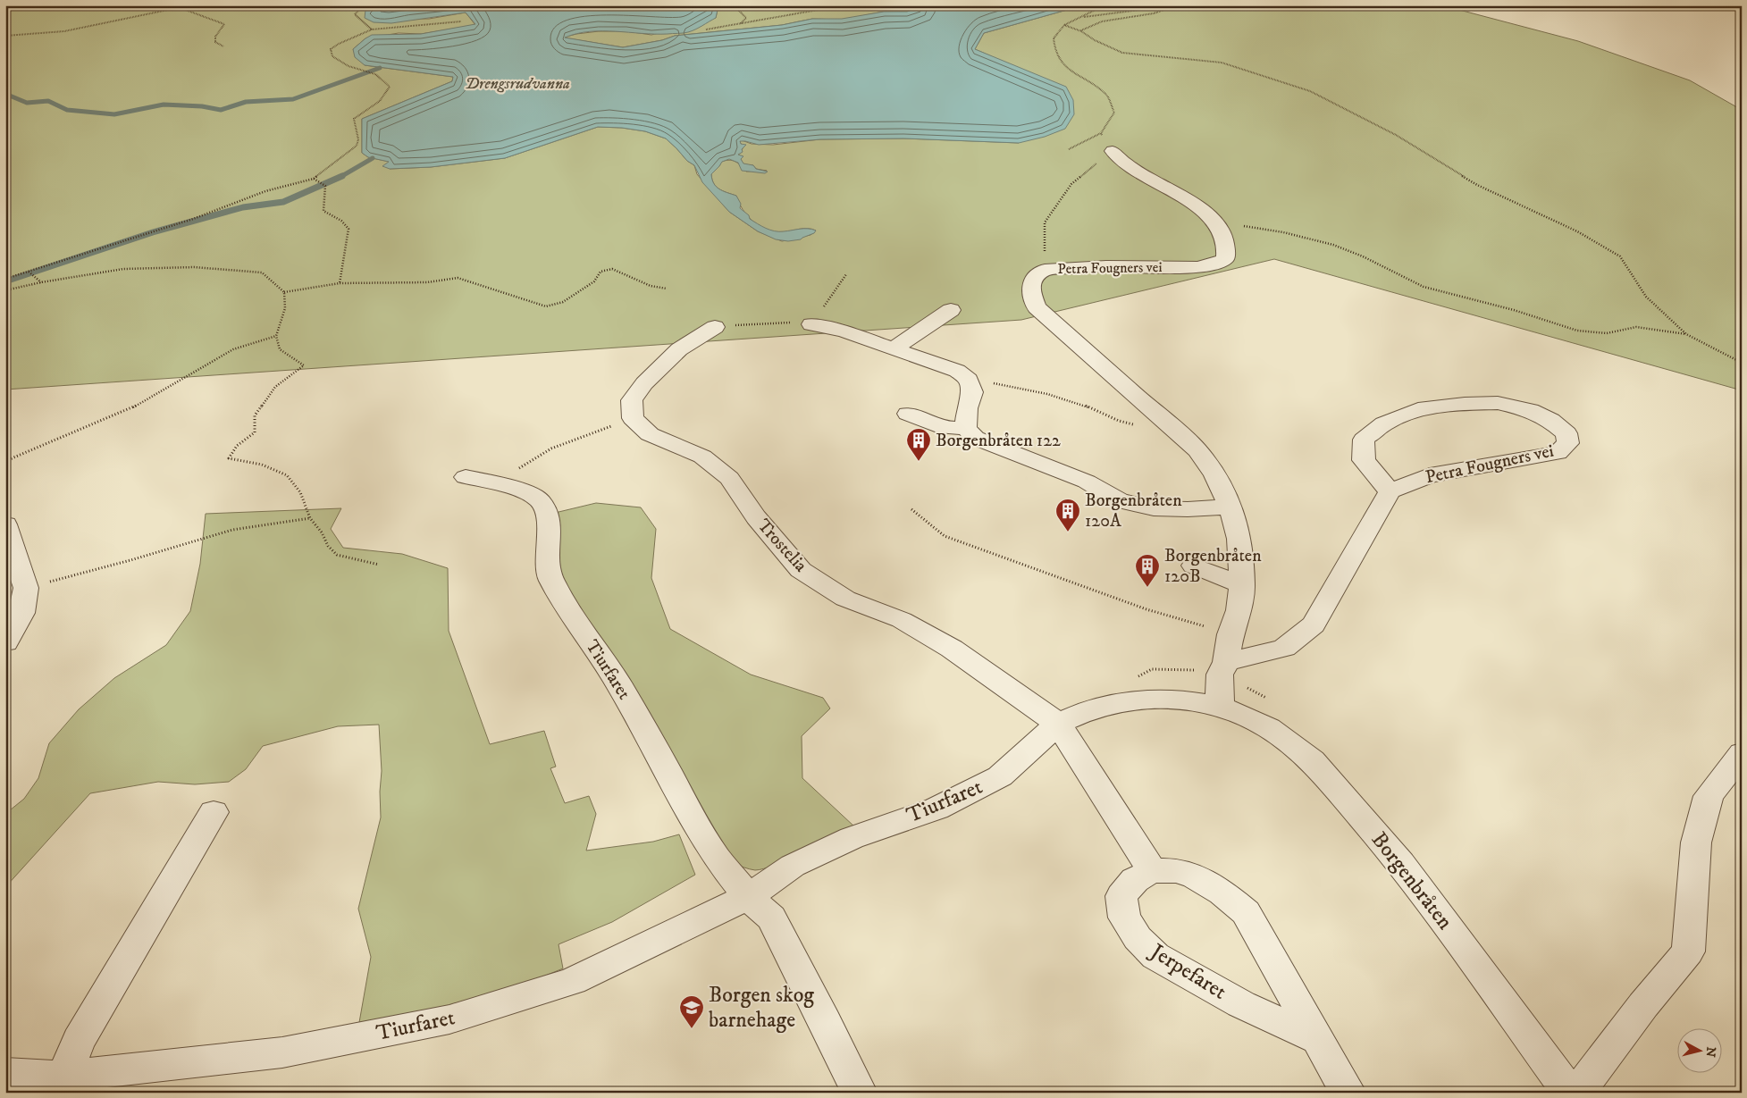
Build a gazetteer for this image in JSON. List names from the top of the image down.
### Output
{
  "streets": {
    "street": [
      "Petra Fougners vei",
      "Trostelia",
      "Tiurfaret",
      "Borgenbråten",
      "Jerpefaret"
    ]
  },
  "crossings": [
    ["Trostelia", "Tiurfaret"],
    ["Trostelia", "Borgenbråten"],
    ["Tiurfaret", "Borgenbråten"]
  ],
  "water": ["Drengsrudvanna"],
  "places": {
    "building": ["Borgenbråten 122", "Borgenbråten 120A", "Borgenbråten 120B"],
    "school or university": ["Borgen skog barnehage"]
  },
  "north": "right"
}
